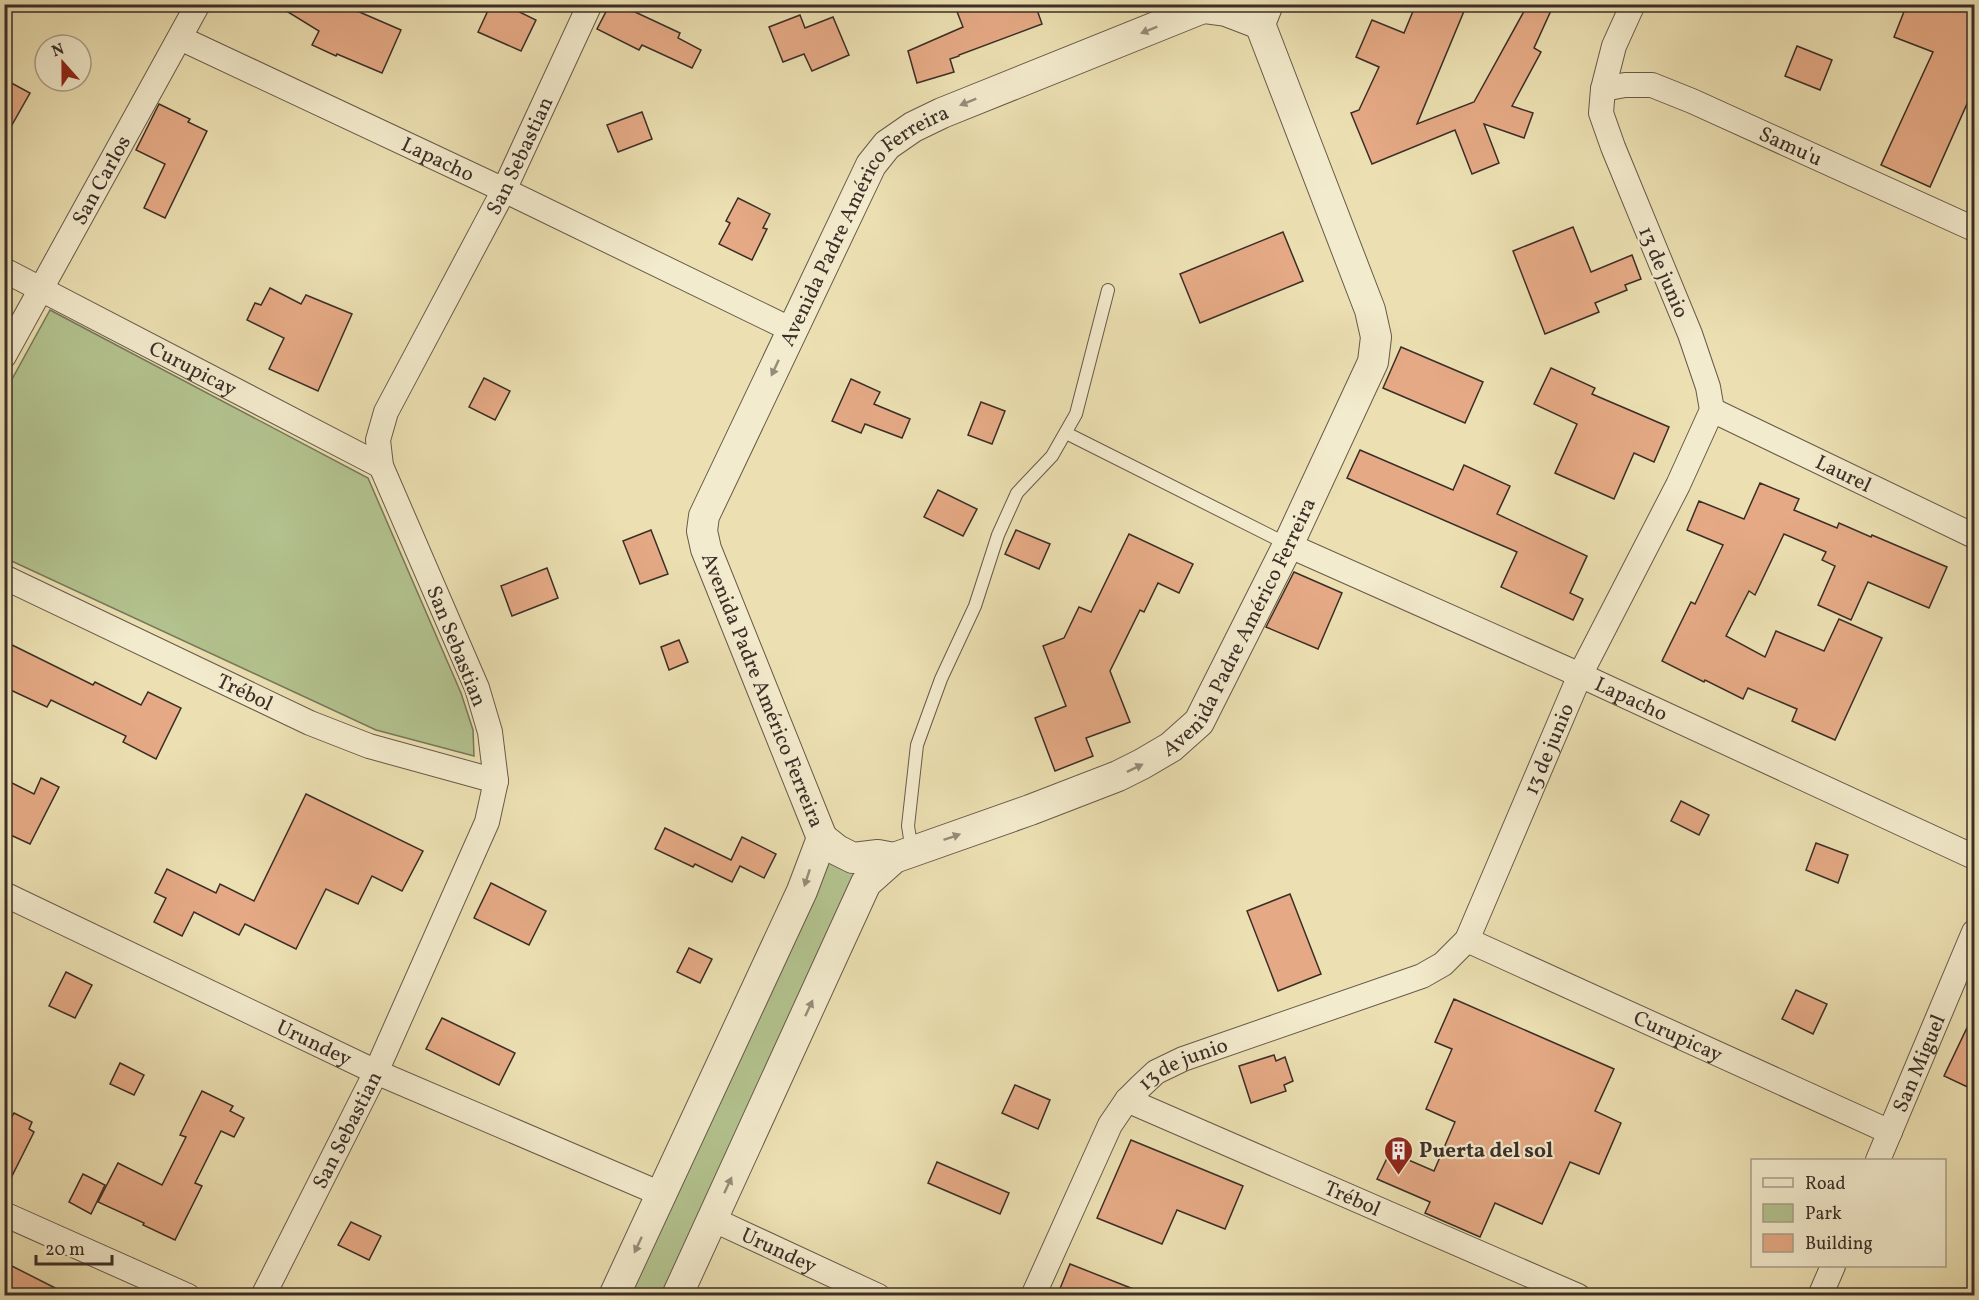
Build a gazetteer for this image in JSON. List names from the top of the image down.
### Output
{
  "streets": {
    "street": [
      "Samu'u",
      "San Sebastian",
      "Lapacho",
      "San Carlos",
      "Avenida Padre Américo Ferreira",
      "13 de junio",
      "Curupicay",
      "Laurel",
      "Trébol",
      "Urundey",
      "San Miguel"
    ]
  },
  "crossings": [
    ["Samu'u", "13 de junio"],
    ["San Sebastian", "Lapacho"],
    ["San Sebastian", "Curupicay"],
    ["San Sebastian", "Trébol"],
    ["San Sebastian", "Urundey"],
    ["Lapacho", "San Carlos"],
    ["Lapacho", "Avenida Padre Américo Ferreira"],
    ["Lapacho", "13 de junio"],
    ["San Carlos", "Curupicay"],
    ["Avenida Padre Américo Ferreira", "Urundey"],
    ["13 de junio", "Curupicay"],
    ["13 de junio", "Laurel"],
    ["13 de junio", "Trébol"],
    ["Curupicay", "San Miguel"]
  ],
  "places": {
    "building": ["Puerta del sol"]
  },
  "legend": ["Road", "Park", "Building"],
  "scale_bar": "20 m",
  "north": "top"
}
